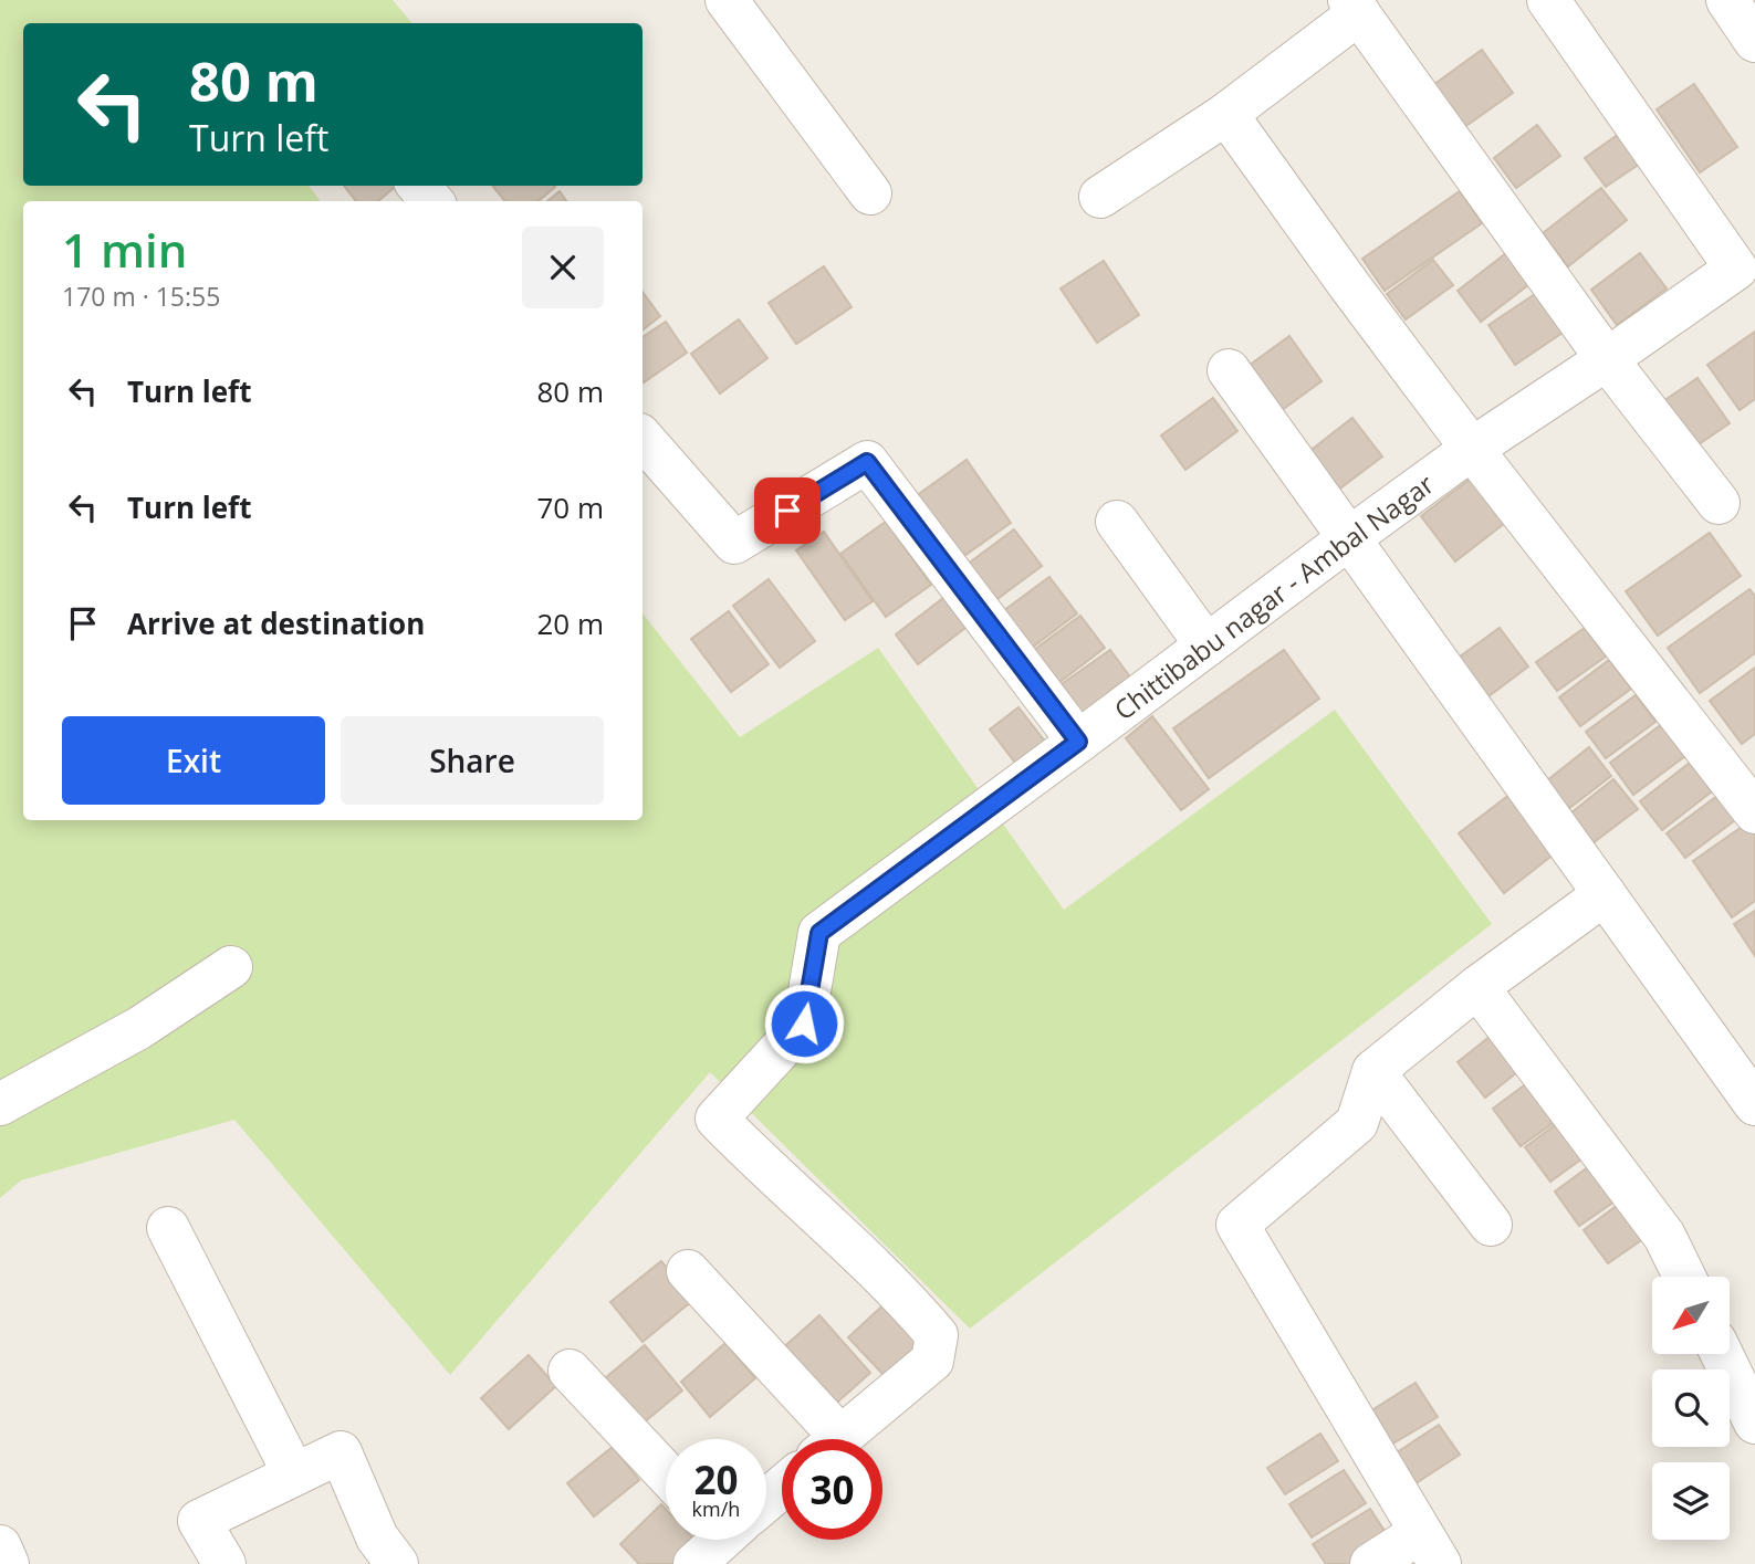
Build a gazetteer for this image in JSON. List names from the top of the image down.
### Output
{
  "streets": {
    "street": ["Chittibabu nagar - Ambal Nagar"]
  },
  "north": "bottom left",
  "page": {
    "turn": ["80 m", "Turn left"],
    "heading": ["1 min", "170 m · 15:55"],
    "list": [
      {
        "name": "Turn left",
        "value": "80 m"
      },
      {
        "name": "Turn left",
        "value": "70 m"
      },
      {
        "name": "Arrive at destination",
        "value": "20 m"
      }
    ],
    "buttons": ["Exit", "Share"],
    "speed": "20 km/h",
    "limit": "30"
  }
}
